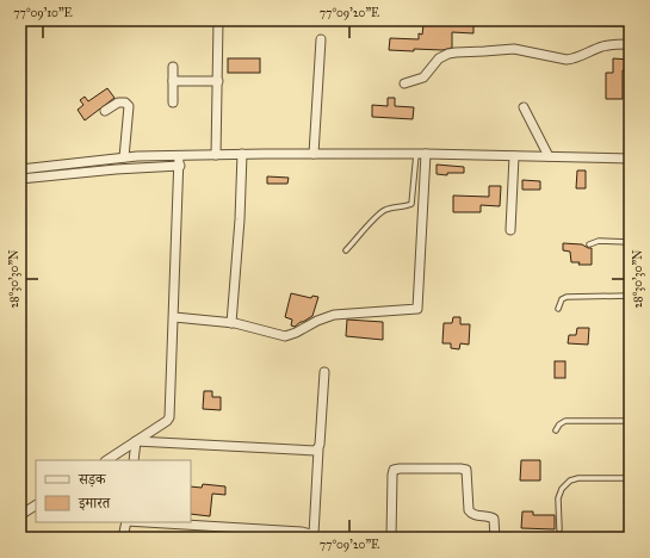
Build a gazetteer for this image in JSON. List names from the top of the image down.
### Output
{
  "legend": ["सड़क", "इमारत"],
  "coordinates": ["77°09'10\"E", "77°09'20\"E", "28°30'30\"N"]
}
